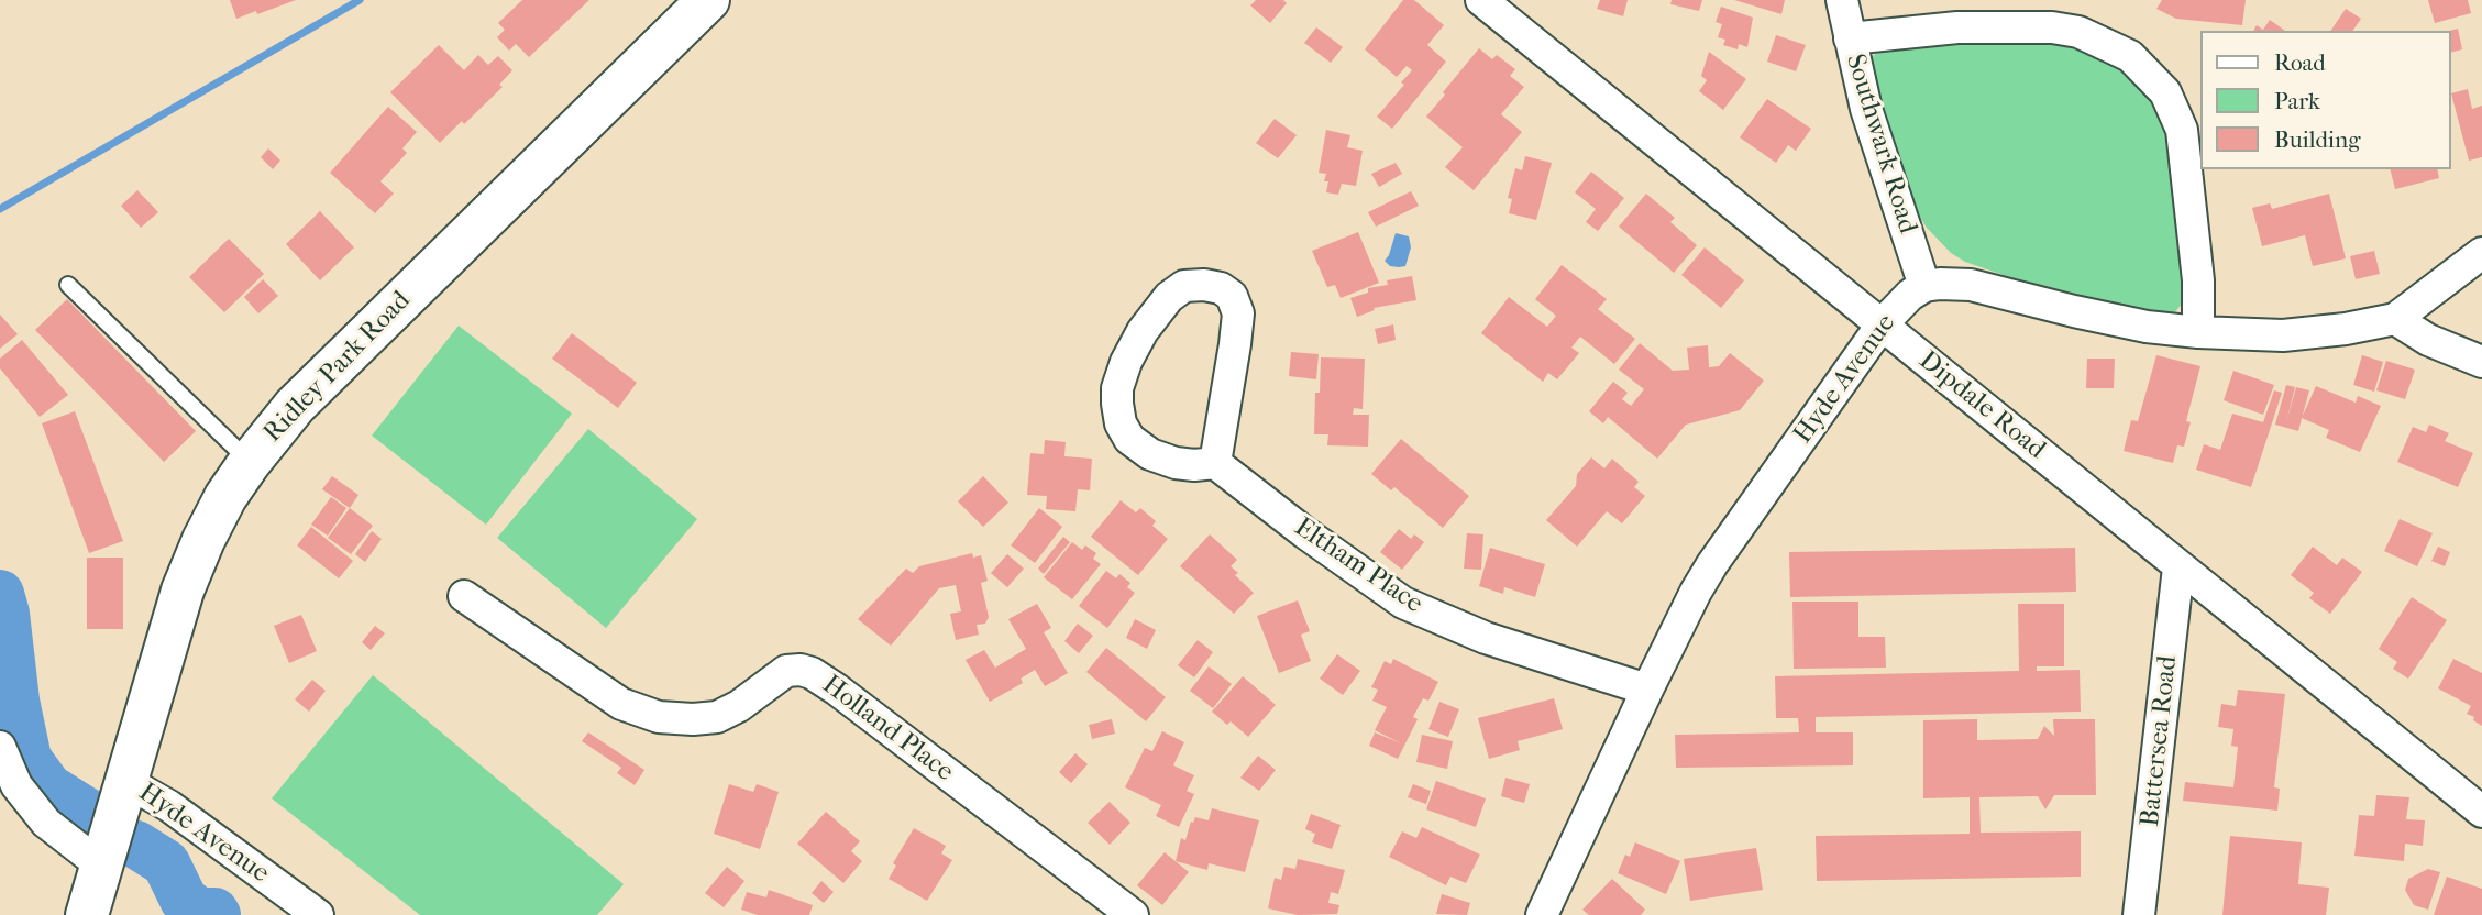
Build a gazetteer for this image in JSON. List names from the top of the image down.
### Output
{
  "streets": {
    "street": [
      "Southwark Road",
      "Ridley Park Road",
      "Hyde Avenue",
      "Dipdale Road",
      "Eltham Place",
      "Holland Place",
      "Battersea Road"
    ]
  },
  "crossings": [
    ["Southwark Road", "Hyde Avenue"],
    ["Ridley Park Road", "Hyde Avenue"],
    ["Hyde Avenue", "Dipdale Road"],
    ["Hyde Avenue", "Eltham Place"],
    ["Dipdale Road", "Battersea Road"]
  ],
  "legend": ["Road", "Park", "Building"]
}
